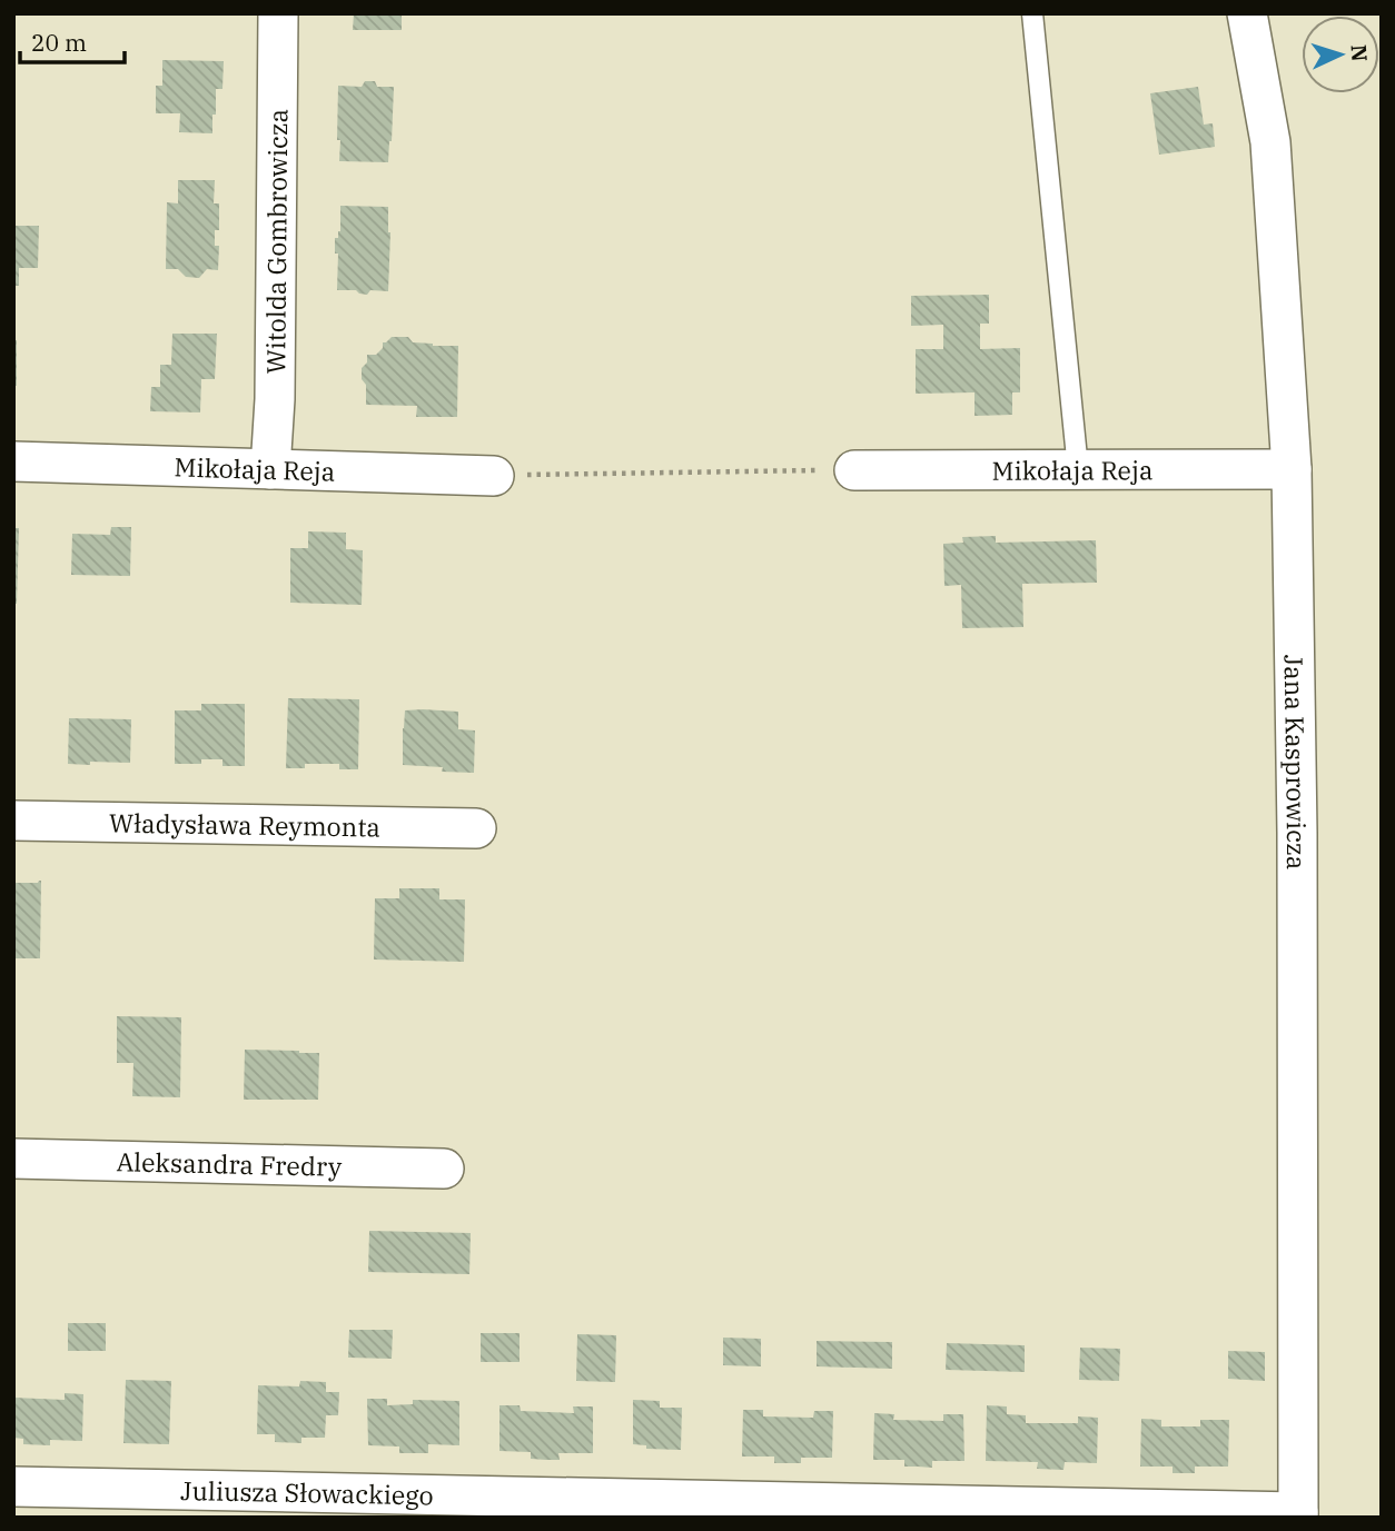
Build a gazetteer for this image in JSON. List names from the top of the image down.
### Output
{
  "streets": {
    "street": [
      "Witolda Gombrowicza",
      "Mikołaja Reja",
      "Jana Kasprowicza",
      "Władysława Reymonta",
      "Aleksandra Fredry",
      "Juliusza Słowackiego"
    ]
  },
  "crossings": [
    ["Witolda Gombrowicza", "Mikołaja Reja"],
    ["Mikołaja Reja", "Jana Kasprowicza"],
    ["Jana Kasprowicza", "Juliusza Słowackiego"]
  ],
  "scale_bar": "20 m",
  "north": "right"
}
